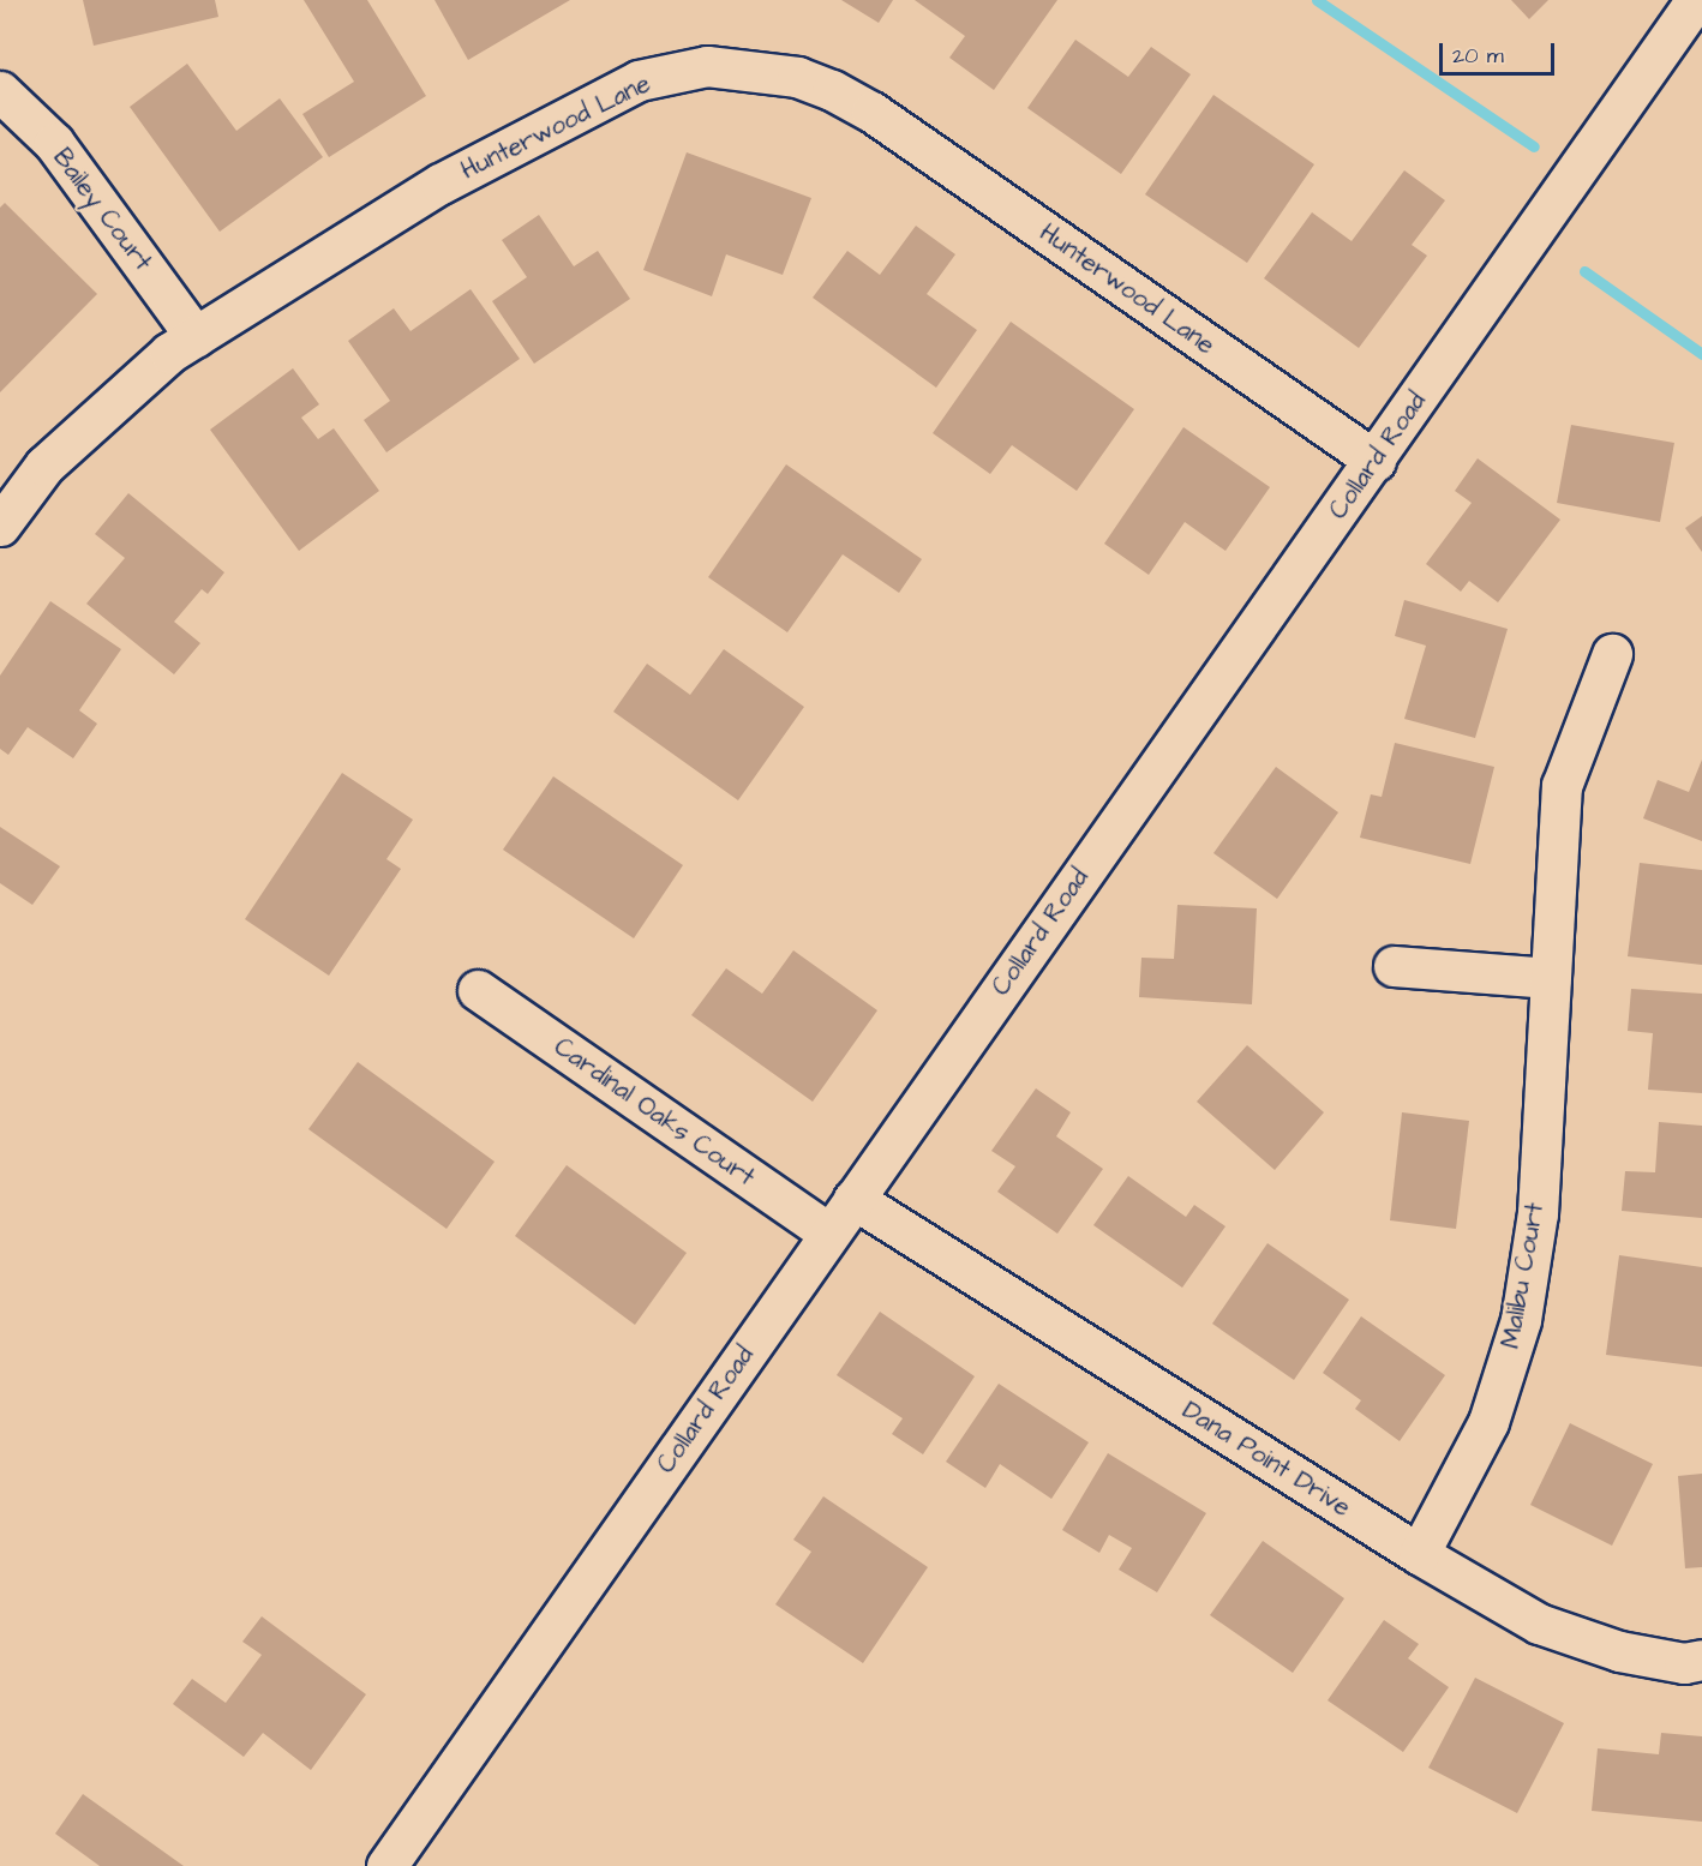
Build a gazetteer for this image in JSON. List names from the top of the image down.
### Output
{
  "streets": {
    "street": [
      "Hunterwood Lane",
      "Bailey Court",
      "Collard Road",
      "Cardinal Oaks Court",
      "Malibu Court",
      "Dana Point Drive"
    ]
  },
  "crossings": [
    ["Hunterwood Lane", "Bailey Court"],
    ["Hunterwood Lane", "Collard Road"],
    ["Collard Road", "Cardinal Oaks Court"],
    ["Collard Road", "Dana Point Drive"],
    ["Malibu Court", "Dana Point Drive"]
  ],
  "scale_bar": "20 m"
}
